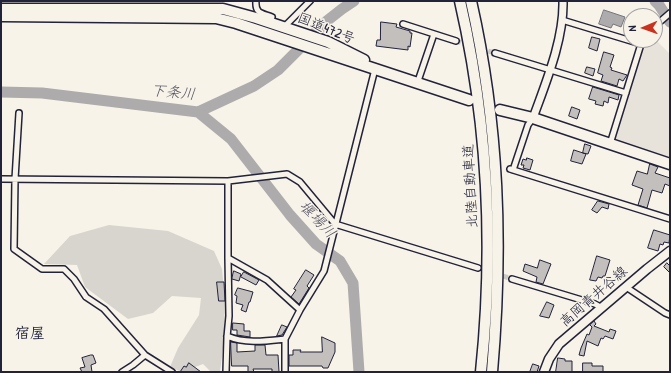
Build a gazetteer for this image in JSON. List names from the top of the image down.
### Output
{
  "streets": {
    "highway": ["国道472号", "北陸自動車道"],
    "main road": ["高岡青井谷線"]
  },
  "districts": ["宿屋"],
  "water": ["下条川", "堰場川"],
  "north": "left"
}
